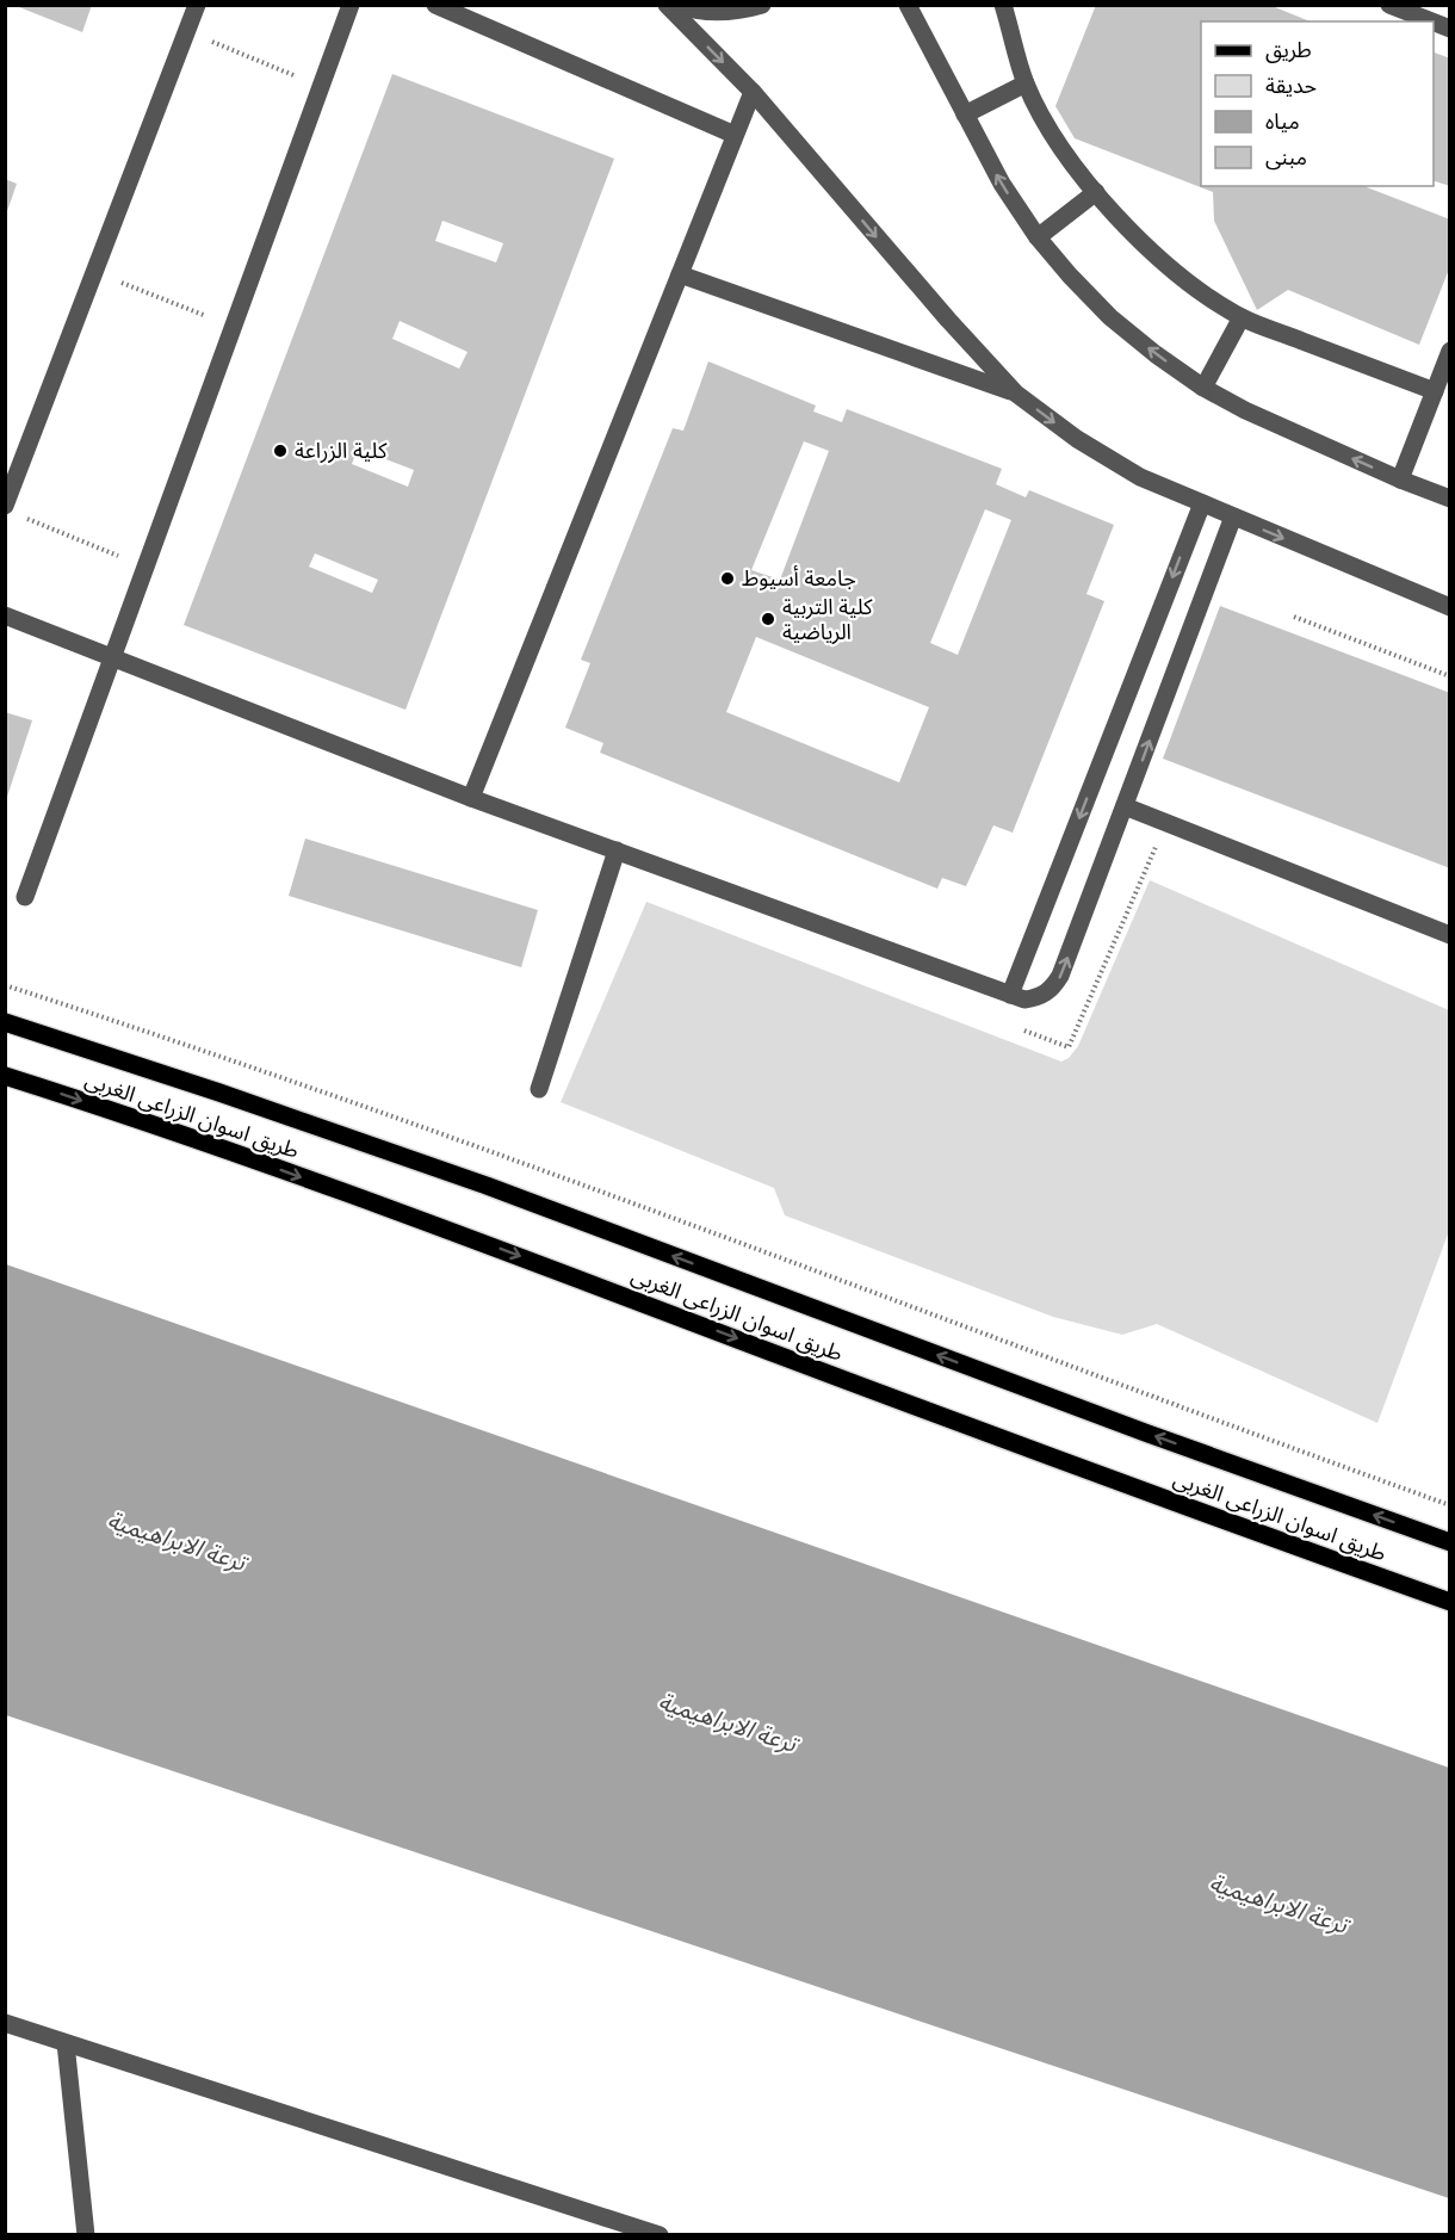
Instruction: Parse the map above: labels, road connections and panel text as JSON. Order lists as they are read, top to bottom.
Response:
{
  "streets": {
    "main road": ["طريق اسوان الزراعى الغربى"]
  },
  "water": ["ترعة الابراهيمية"],
  "places": ["كلية الزراعة", "جامعة أسيوط", "كلية التربية الرياضية"],
  "legend": [
    "طريق",
    "حديقة",
    "مياه",
    "مبنى"
  ]
}
